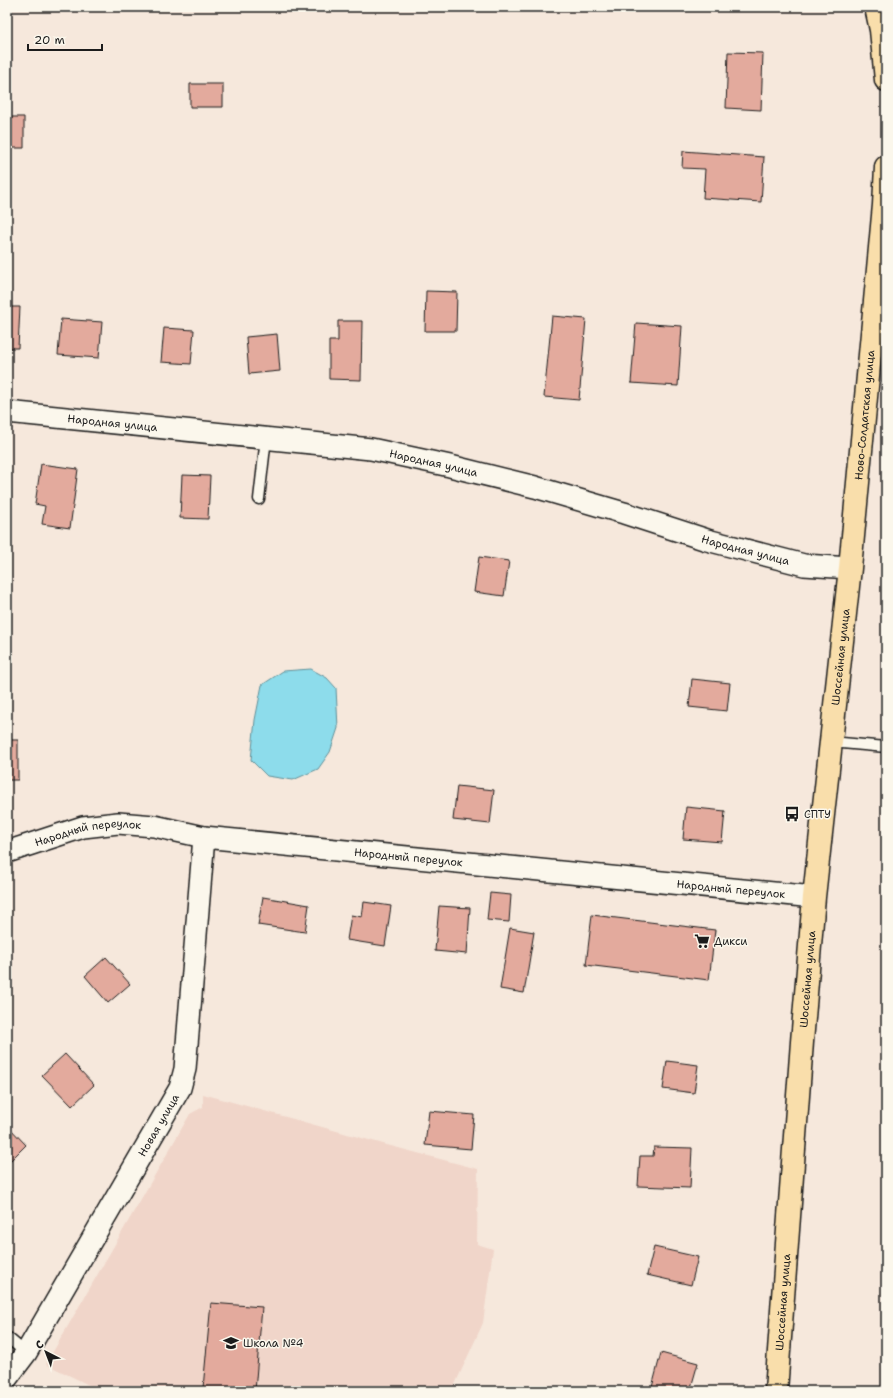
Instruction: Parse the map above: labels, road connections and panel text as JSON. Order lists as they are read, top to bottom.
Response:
{
  "streets": {
    "main road": ["Ново-Солдатская улица", "Шоссейная улица"],
    "street": ["Народная улица", "Народный переулок", "Новая улица"]
  },
  "crossings": [
    ["Ново-Солдатская улица", "Народная улица"],
    ["Ново-Солдатская улица", "Шоссейная улица"],
    ["Народная улица", "Шоссейная улица"],
    ["Шоссейная улица", "Народный переулок"],
    ["Народный переулок", "Новая улица"]
  ],
  "places": {
    "bus stop": ["СПТУ"],
    "supermarket": ["Дикси"],
    "school or university": ["Школа №4"]
  },
  "scale_bar": "20 m",
  "north": "top left"
}
